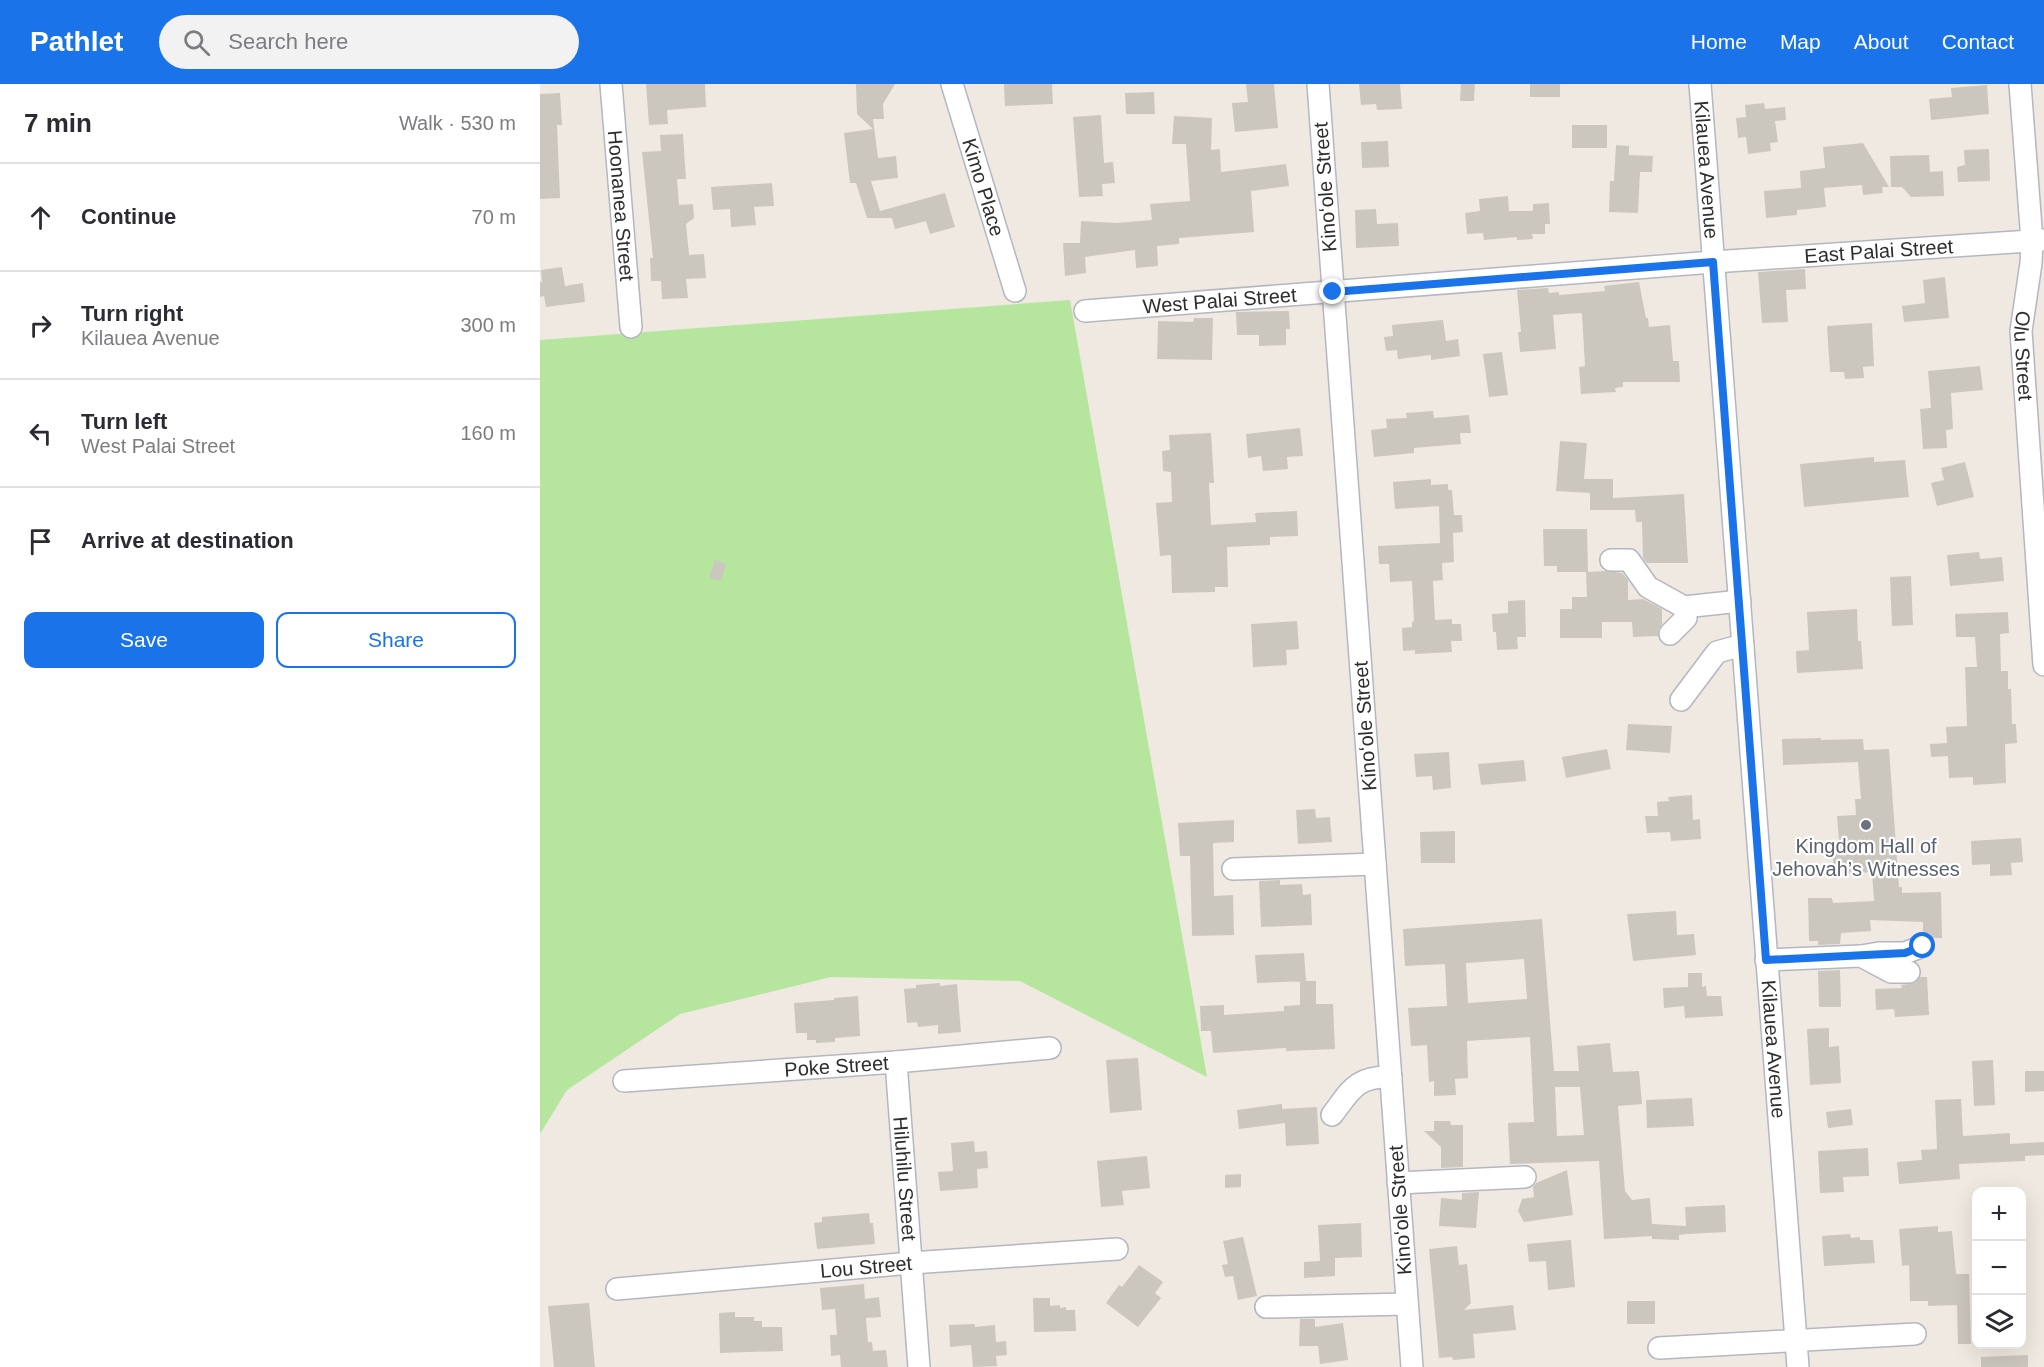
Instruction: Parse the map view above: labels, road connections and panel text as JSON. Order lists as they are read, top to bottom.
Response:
{
  "streets": {
    "street": [
      "Kilauea Avenue",
      "Kinoʻole Street",
      "Kimo Place",
      "Hoonanea Street",
      "East Palai Street",
      "West Palai Street",
      "Olu Street",
      "Poke Street",
      "Hiluhilu Street",
      "Lou Street"
    ]
  },
  "crossings": [
    ["Kilauea Avenue", "East Palai Street"],
    ["Kilauea Avenue", "West Palai Street"],
    ["Kinoʻole Street", "West Palai Street"],
    ["East Palai Street", "West Palai Street"],
    ["East Palai Street", "Olu Street"],
    ["Poke Street", "Hiluhilu Street"],
    ["Hiluhilu Street", "Lou Street"]
  ],
  "places": ["Kingdom Hall of Jehovah’s Witnesses"],
  "page": {
    "header": "Pathlet",
    "search": "Search here",
    "nav": [
      "Home",
      "Map",
      "About",
      "Contact"
    ],
    "heading": ["7 min", "Walk · 530 m"],
    "list": [
      ["Continue", "70 m"],
      ["Turn right", "Kilauea Avenue", "300 m"],
      ["Turn left", "West Palai Street", "160 m"],
      "Arrive at destination"
    ],
    "buttons": ["Save", "Share"],
    "map_buttons": ["+", "−"]
  }
}
